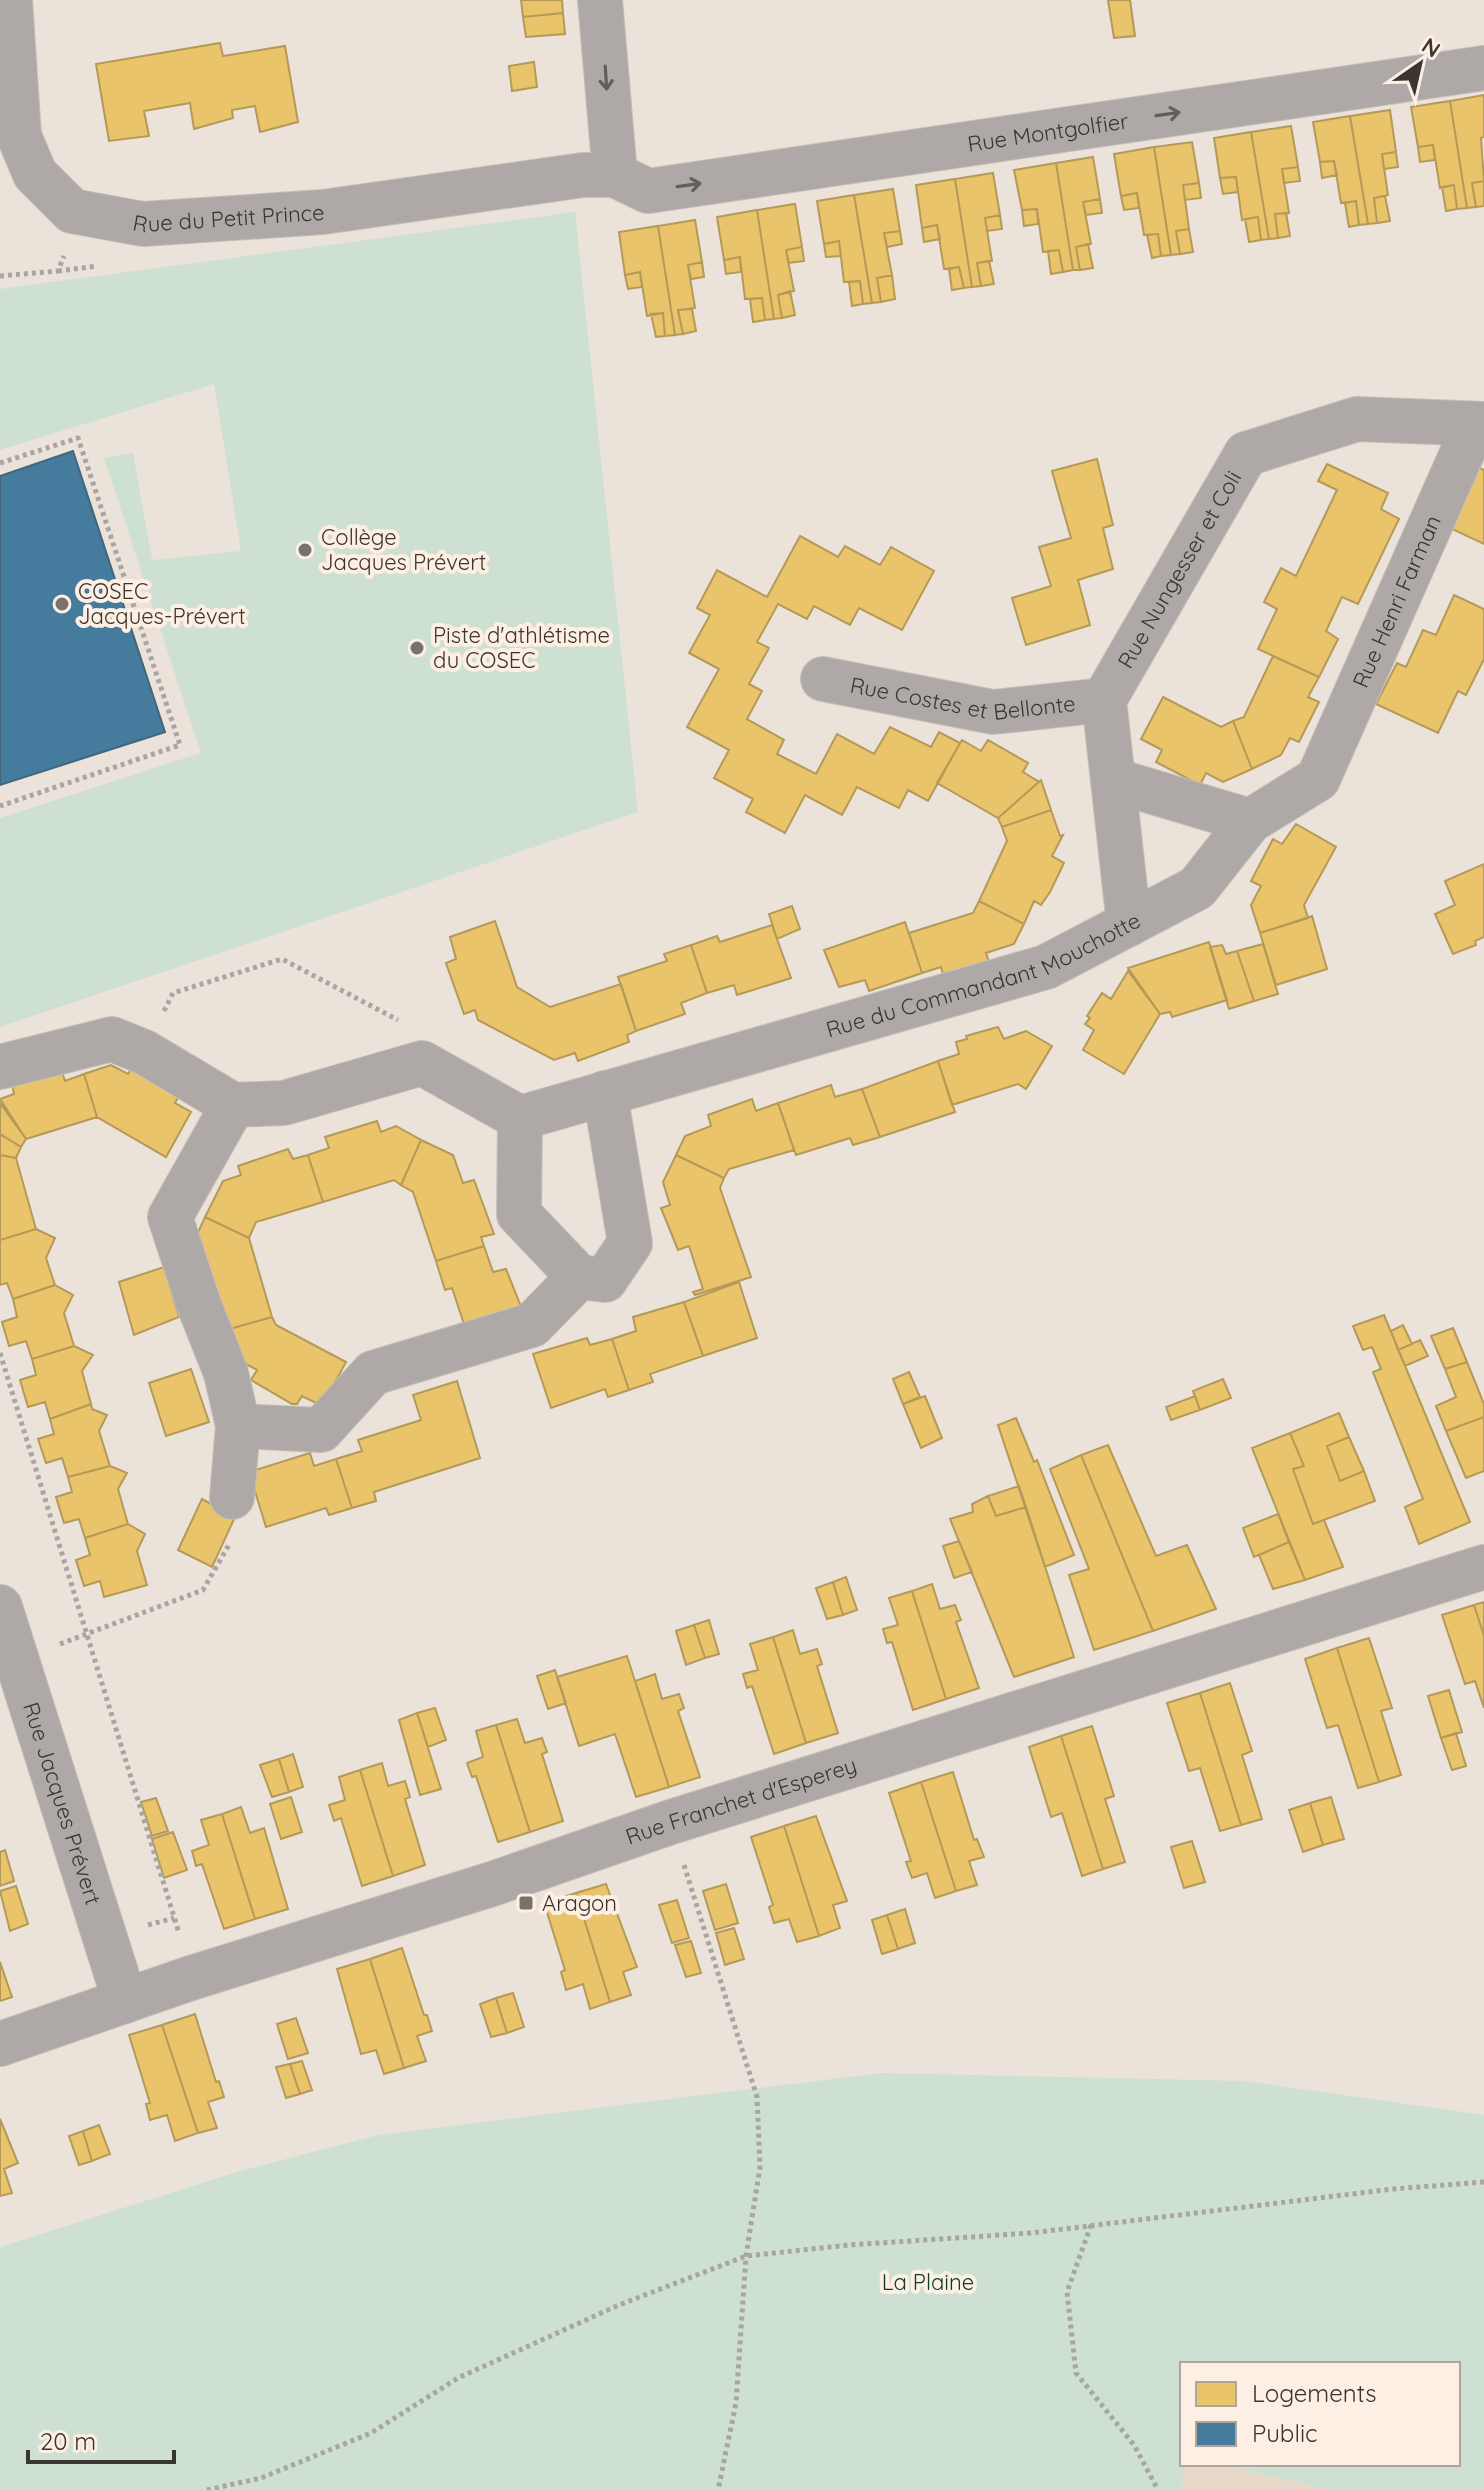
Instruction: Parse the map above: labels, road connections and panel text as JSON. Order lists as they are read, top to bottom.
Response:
{
  "streets": {
    "street": [
      "Rue Montgolfier",
      "Rue du Petit Prince",
      "Rue Nungesser et Coli",
      "Rue Henri Farman",
      "Rue Costes et Bellonte",
      "Rue du Commandant Mouchotte",
      "Rue Franchet d'Esperey",
      "Rue Jacques Prévert"
    ]
  },
  "crossings": [
    ["Rue Montgolfier", "Rue du Petit Prince"],
    ["Rue Nungesser et Coli", "Rue Henri Farman"],
    ["Rue Nungesser et Coli", "Rue Costes et Bellonte"],
    ["Rue Henri Farman", "Rue du Commandant Mouchotte"],
    ["Rue Franchet d'Esperey", "Rue Jacques Prévert"]
  ],
  "one_way": ["Rue Montgolfier"],
  "parks": ["La Plaine"],
  "places": {
    "other": ["Collège Jacques Prévert", "COSEC Jacques-Prévert", "Piste d'athlétisme du COSEC"],
    "transit": ["Aragon"]
  },
  "legend": ["Logements", "Public"],
  "scale_bar": "20 m",
  "north": "top right"
}
